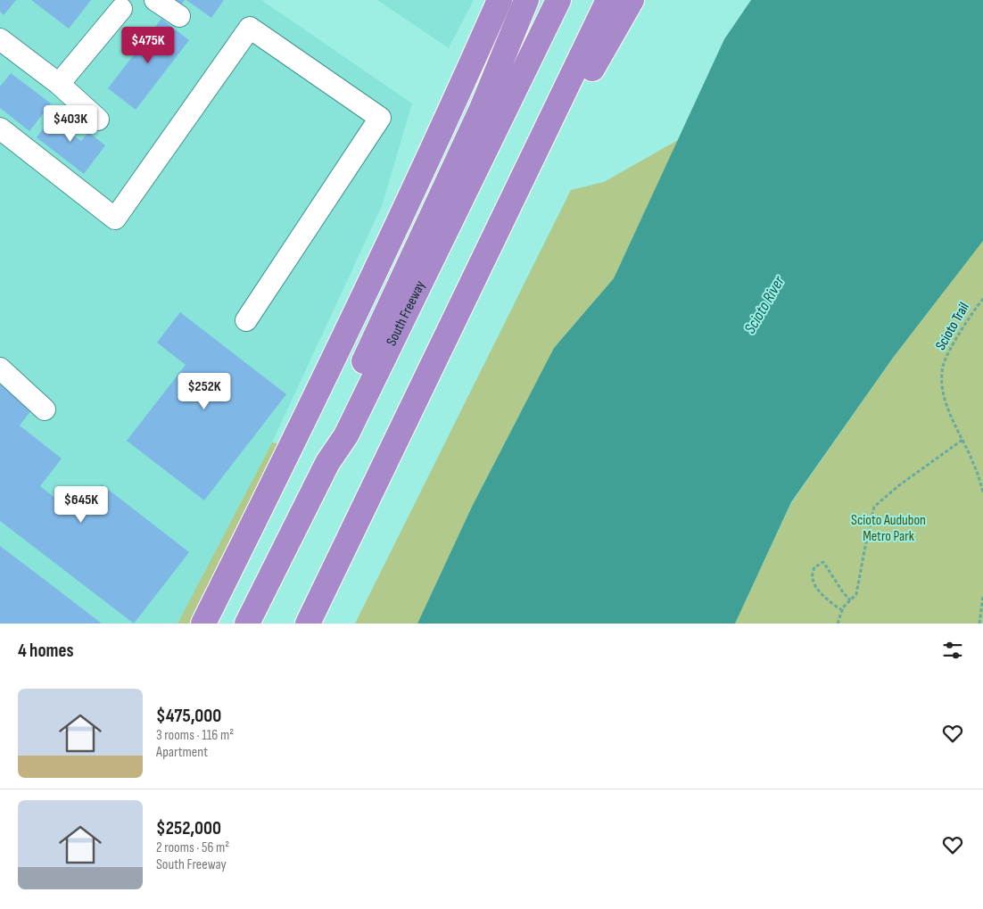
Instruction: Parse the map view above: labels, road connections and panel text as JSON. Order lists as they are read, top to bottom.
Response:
{
  "streets": {
    "highway": ["South Freeway"],
    "path": ["Scioto Trail"]
  },
  "water": ["Scioto River"],
  "parks": ["Scioto Audubon Metro Park"],
  "page": {
    "price": [
      "$475K",
      "$403K",
      "$252K",
      "$645K"
    ],
    "heading": "4 homes",
    "list": [
      {
        "name": "$475,000",
        "note": "3 rooms · 116 m² · Apartment"
      },
      {
        "name": "$252,000",
        "note": "2 rooms · 56 m² · South Freeway"
      }
    ]
  }
}
